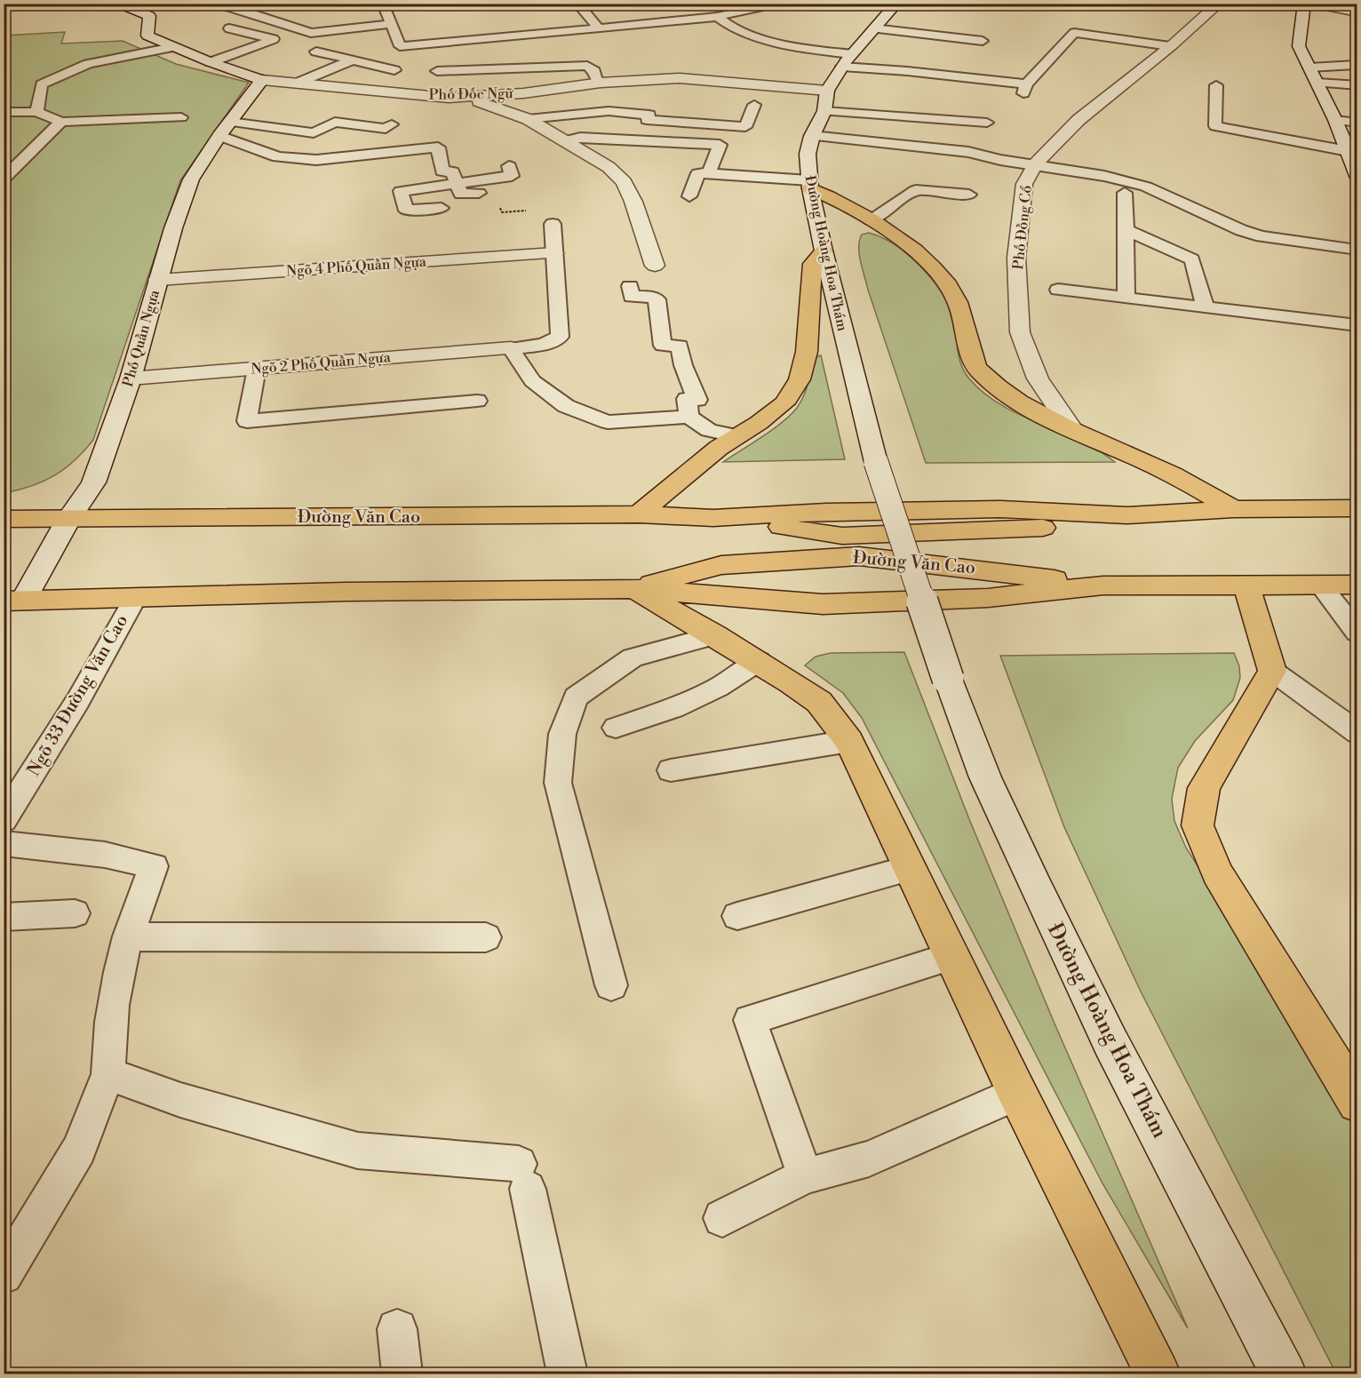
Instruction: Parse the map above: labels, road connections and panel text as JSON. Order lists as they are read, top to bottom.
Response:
{
  "streets": {
    "main road": ["Đường Văn Cao"],
    "street": [
      "Phố Đốc Ngữ",
      "Phố Đồng Cổ",
      "Đường Hoàng Hoa Thám",
      "Ngõ 4 Phố Quần Ngựa",
      "Phố Quần Ngựa",
      "Ngõ 2 Phố Quần Ngựa"
    ],
    "lane": ["Ngõ 33 Đường Văn Cao"]
  },
  "crossings": [
    ["Phố Đốc Ngữ", "Đường Hoàng Hoa Thám"],
    ["Phố Đốc Ngữ", "Phố Quần Ngựa"],
    ["Ngõ 4 Phố Quần Ngựa", "Phố Quần Ngựa"],
    ["Phố Quần Ngựa", "Ngõ 2 Phố Quần Ngựa"],
    ["Phố Quần Ngựa", "Đường Văn Cao"],
    ["Đường Văn Cao", "Ngõ 33 Đường Văn Cao"]
  ]
}
